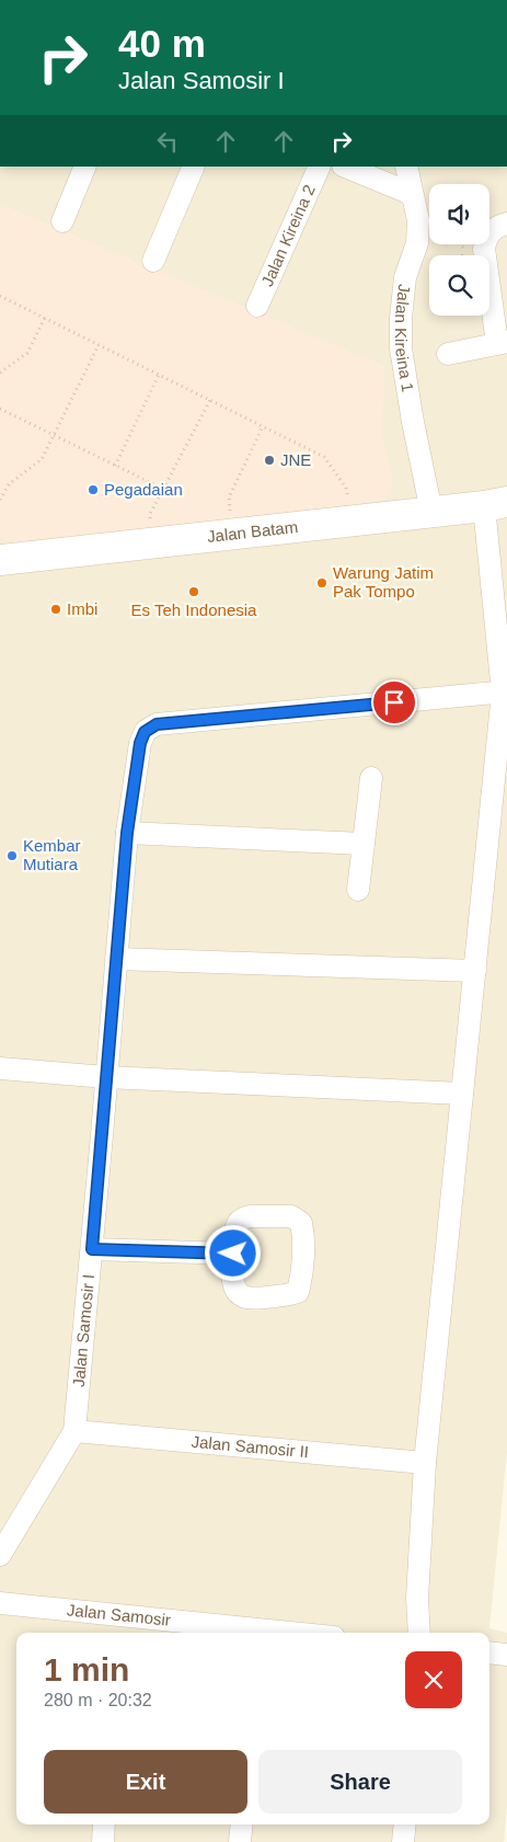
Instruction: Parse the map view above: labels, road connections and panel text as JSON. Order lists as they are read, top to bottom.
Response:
{
  "streets": {
    "street": [
      "Jalan Kireina 2",
      "Jalan Kireina 1",
      "Jalan Batam",
      "Jalan Samosir I",
      "Jalan Samosir II",
      "Jalan Samosir"
    ]
  },
  "crossings": [
    ["Jalan Kireina 1", "Jalan Batam"],
    ["Jalan Samosir I", "Jalan Samosir II"]
  ],
  "places": [
    "JNE",
    "Pegadaian",
    "Warung Jatim Pak Tompo",
    "Es Teh Indonesia",
    "Imbi",
    "Kembar Mutiara"
  ],
  "page": {
    "turn": ["40 m", "Jalan Samosir I"],
    "heading": ["1 min", "280 m · 20:32"],
    "buttons": ["Exit", "Share"]
  }
}
